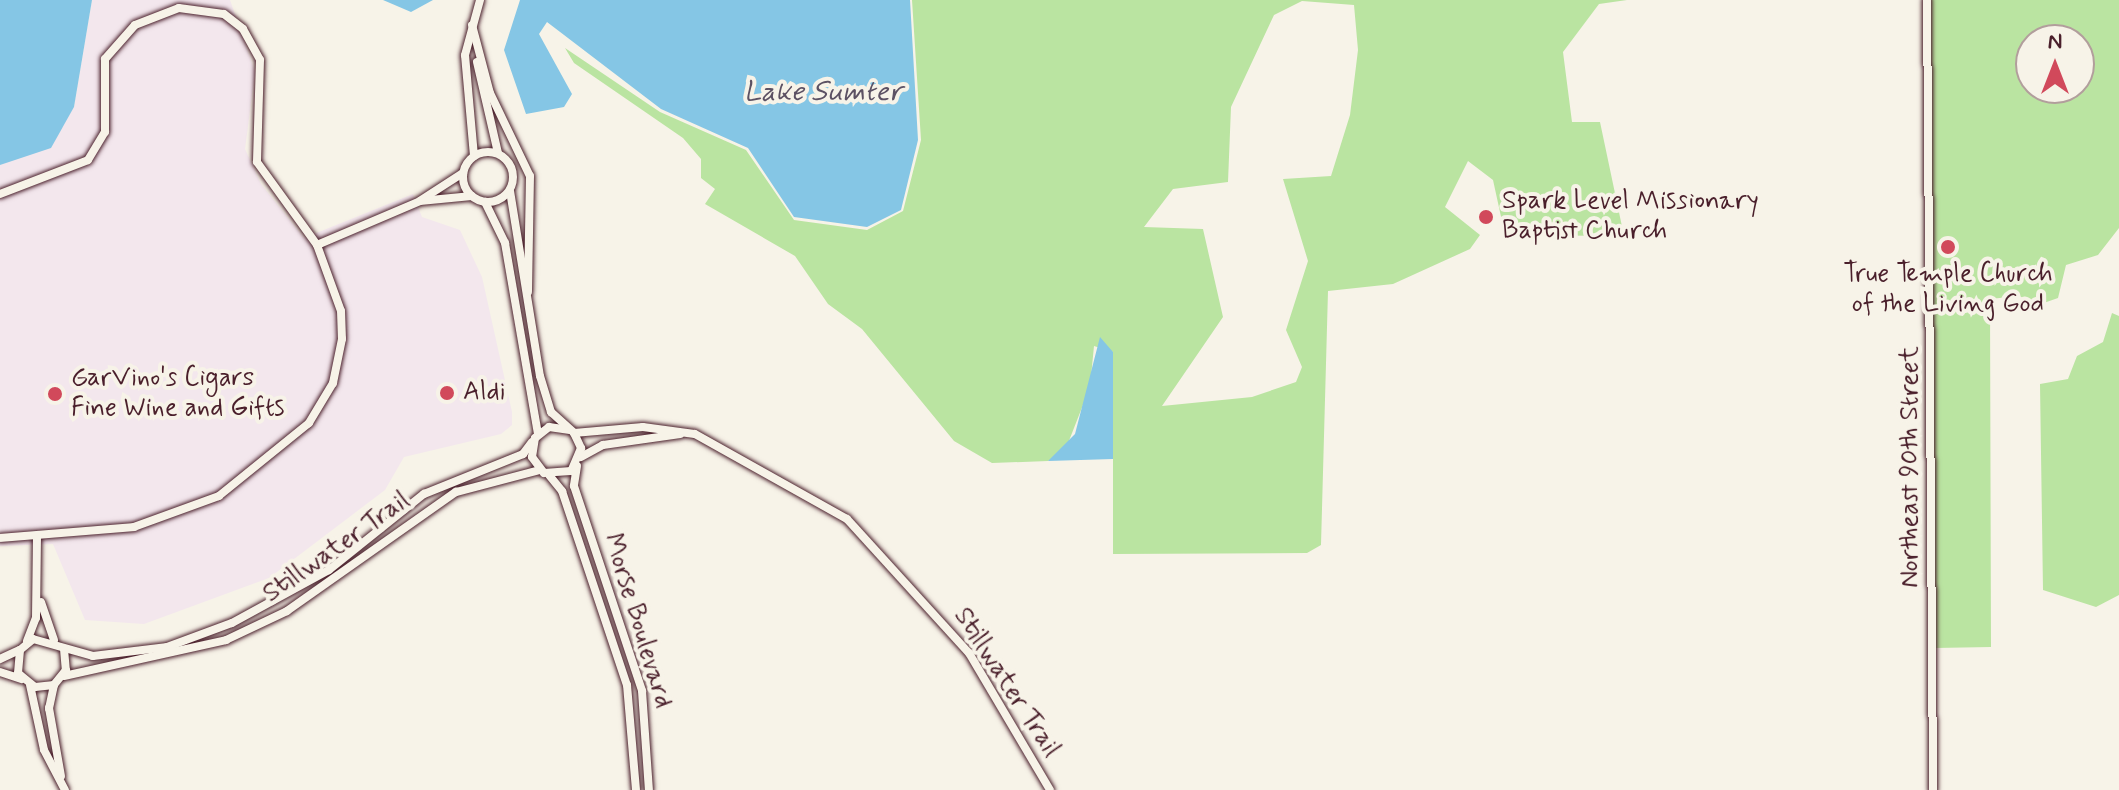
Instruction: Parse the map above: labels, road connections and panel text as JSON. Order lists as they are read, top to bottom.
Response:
{
  "streets": {
    "street": ["Northeast 90th Street", "Stillwater Trail", "Morse Boulevard"]
  },
  "crossings": [
    ["Stillwater Trail", "Morse Boulevard"]
  ],
  "water": ["Lake Sumter"],
  "places": [
    "Spark Level Missionary Baptist Church",
    "True Temple Church of the Living God",
    "Aldi",
    "GarVino's Cigars Fine Wine and Gifts"
  ],
  "north": "top"
}
